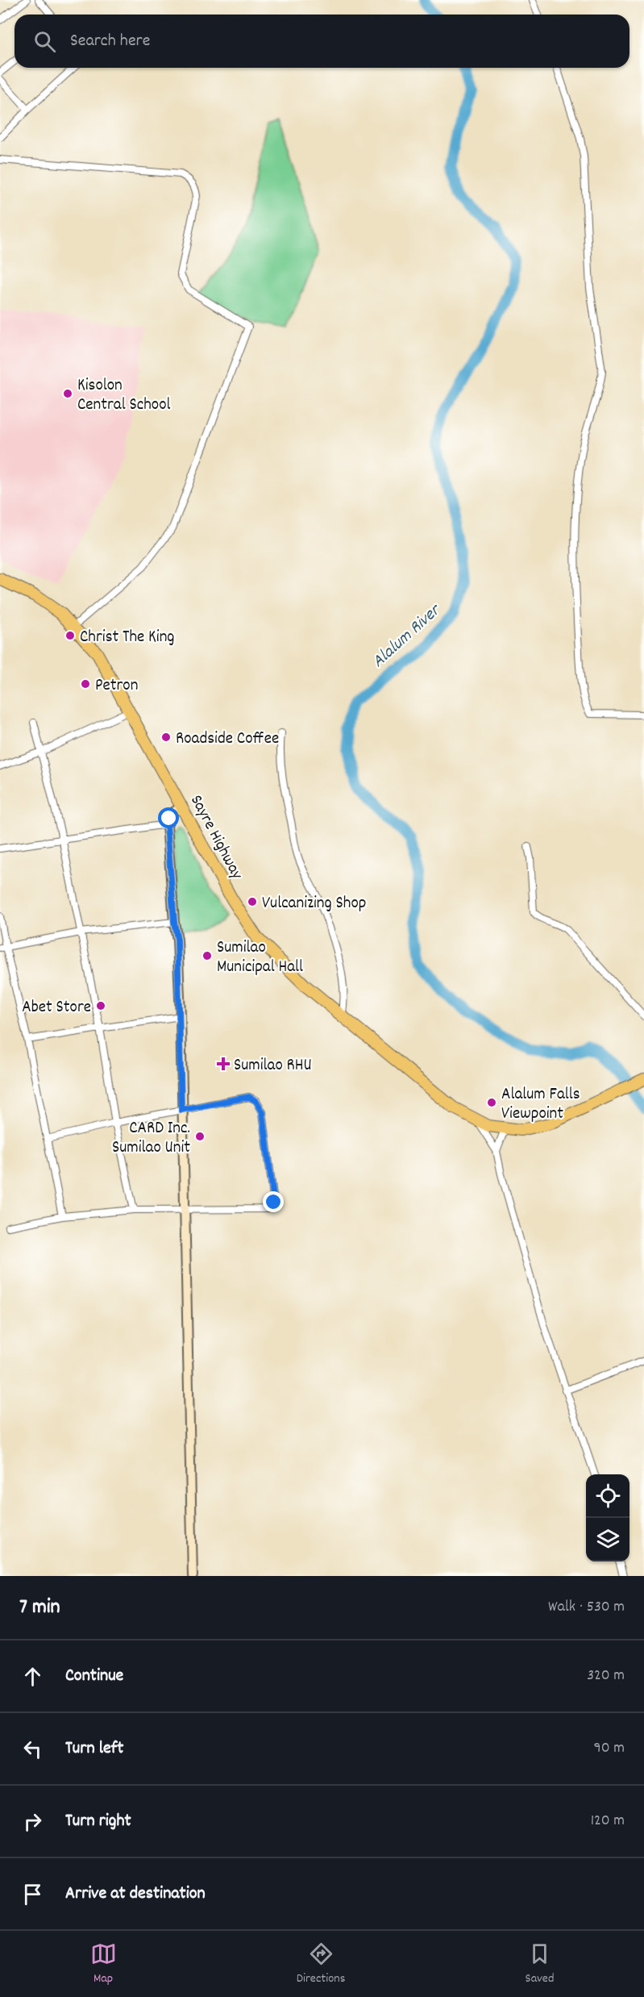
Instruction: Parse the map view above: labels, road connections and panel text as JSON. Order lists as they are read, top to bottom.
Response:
{
  "streets": {
    "highway": ["Sayre Highway"]
  },
  "water": ["Alalum River"],
  "places": {
    "other": [
      "Kisolon Central School",
      "Christ The King",
      "Petron",
      "Roadside Coffee",
      "Vulcanizing Shop",
      "Sumilao Municipal Hall",
      "Abet Store",
      "Alalum Falls Viewpoint",
      "CARD Inc. Sumilao Unit"
    ],
    "health": ["Sumilao RHU"]
  },
  "page": {
    "search": "Search here",
    "heading": ["7 min", "Walk · 530 m"],
    "list": [
      ["Continue", "320 m"],
      ["Turn left", "90 m"],
      ["Turn right", "120 m"],
      "Arrive at destination"
    ],
    "nav": ["Map", "Directions", "Saved"]
  }
}
